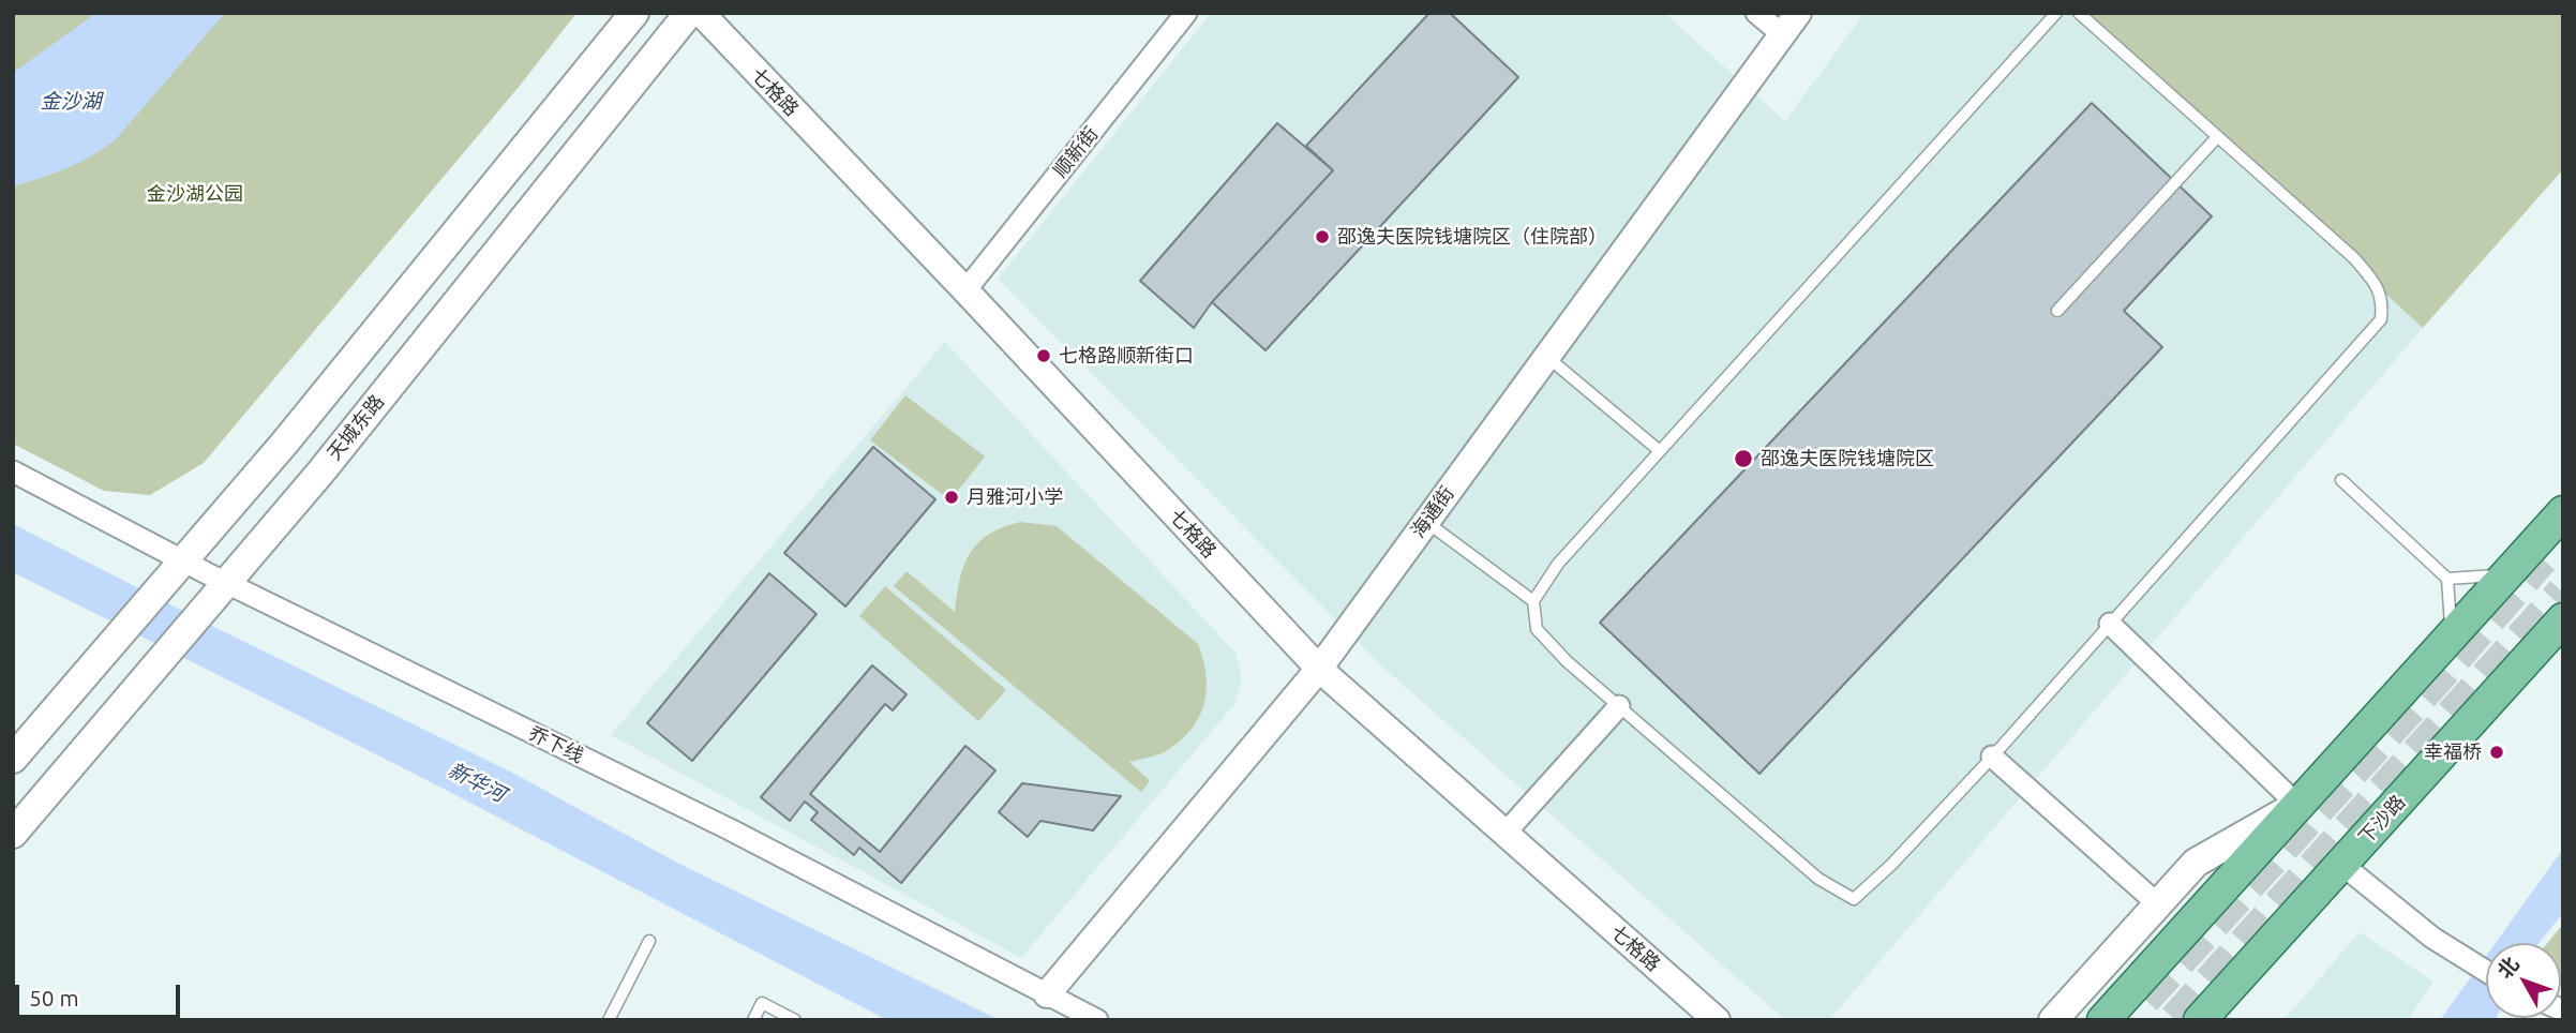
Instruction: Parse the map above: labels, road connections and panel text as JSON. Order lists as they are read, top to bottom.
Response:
{
  "streets": {
    "main road": ["天城东路", "下沙路"],
    "street": [
      "七格路",
      "顺新街",
      "海通街",
      "乔下线"
    ]
  },
  "crossings": [
    ["七格路", "顺新街"],
    ["七格路", "海通街"],
    ["天城东路", "乔下线"],
    ["海通街", "乔下线"]
  ],
  "water": ["金沙湖", "新华河"],
  "parks": ["金沙湖公园"],
  "places": [
    "邵逸夫医院钱塘院区（住院部）",
    "七格路顺新街口",
    "邵逸夫医院钱塘院区",
    "月雅河小学",
    "幸福桥"
  ],
  "scale_bar": "50 m",
  "north": "top left"
}
